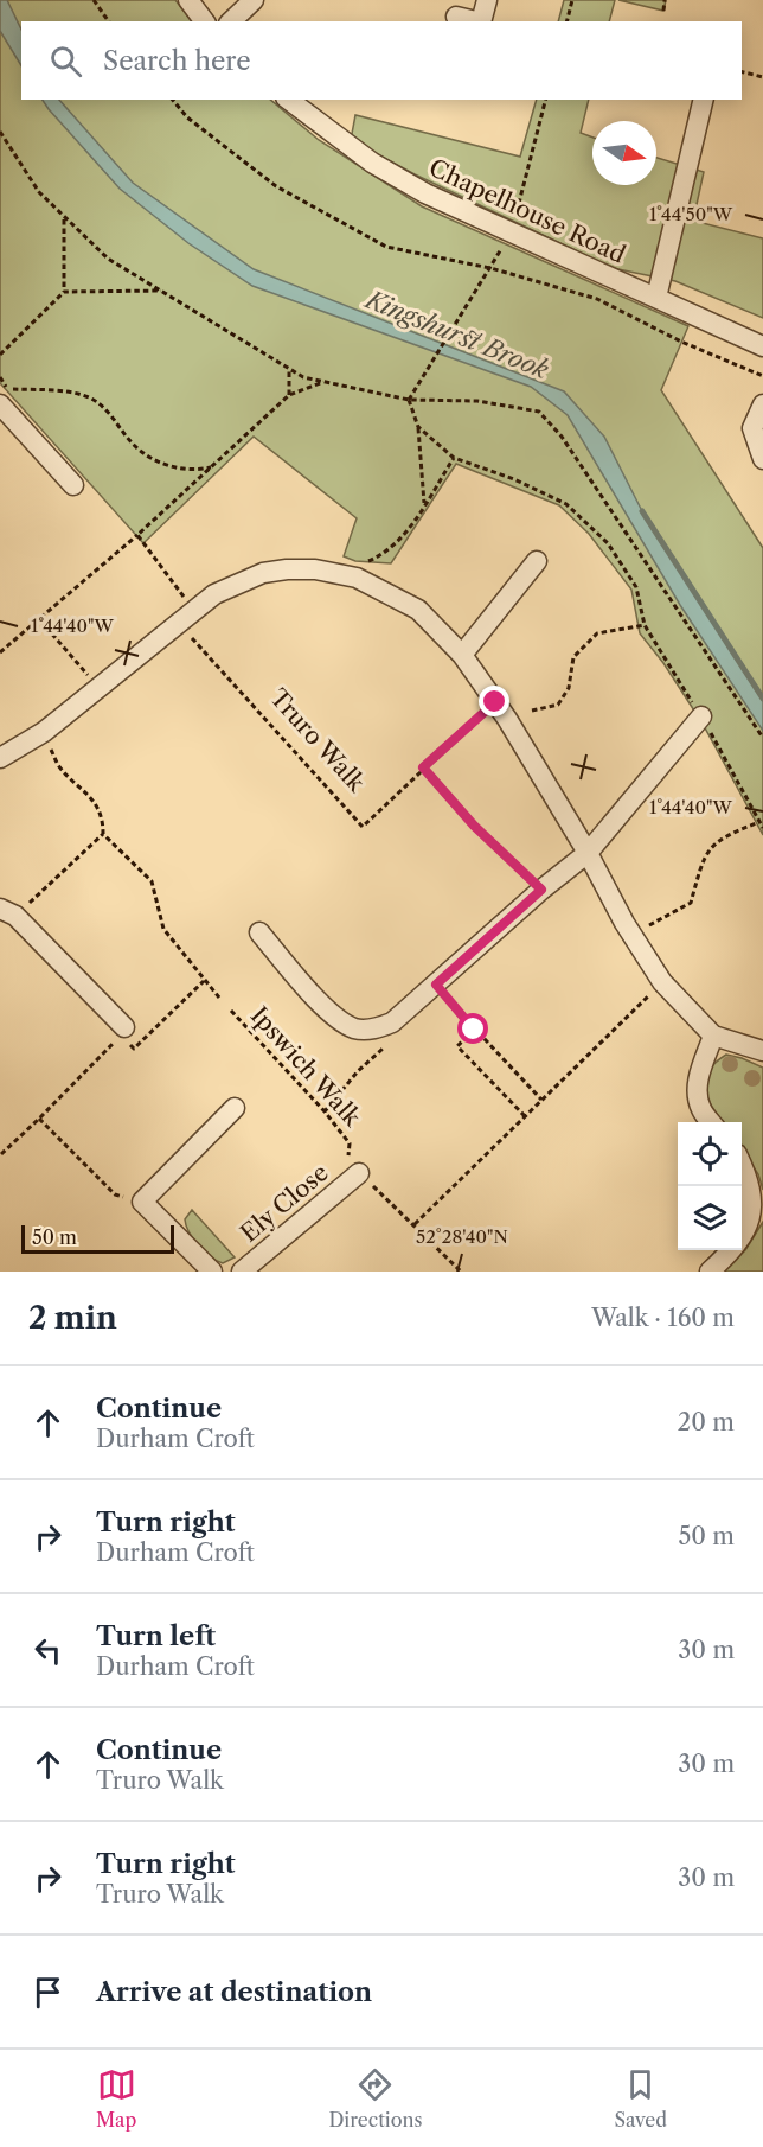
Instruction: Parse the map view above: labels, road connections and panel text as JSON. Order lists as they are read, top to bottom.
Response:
{
  "streets": {
    "street": ["Chapelhouse Road", "Ely Close"],
    "path": ["Truro Walk", "Ipswich Walk"]
  },
  "crossings": [
    ["Ipswich Walk", "Ely Close"]
  ],
  "water": ["Kingshurst Brook"],
  "scale_bar": "50 m",
  "north": "right",
  "page": {
    "search": "Search here",
    "scale": "50 m",
    "heading": ["2 min", "Walk · 160 m"],
    "list": [
      ["Continue", "Durham Croft", "20 m"],
      ["Turn right", "Durham Croft", "50 m"],
      ["Turn left", "Durham Croft", "30 m"],
      ["Continue", "Truro Walk", "30 m"],
      ["Turn right", "Truro Walk", "30 m"],
      "Arrive at destination"
    ],
    "nav": ["Map", "Directions", "Saved"]
  },
  "coordinates": ["1°44'50\"W", "1°44'40\"W", "52°28'40\"N"]
}
